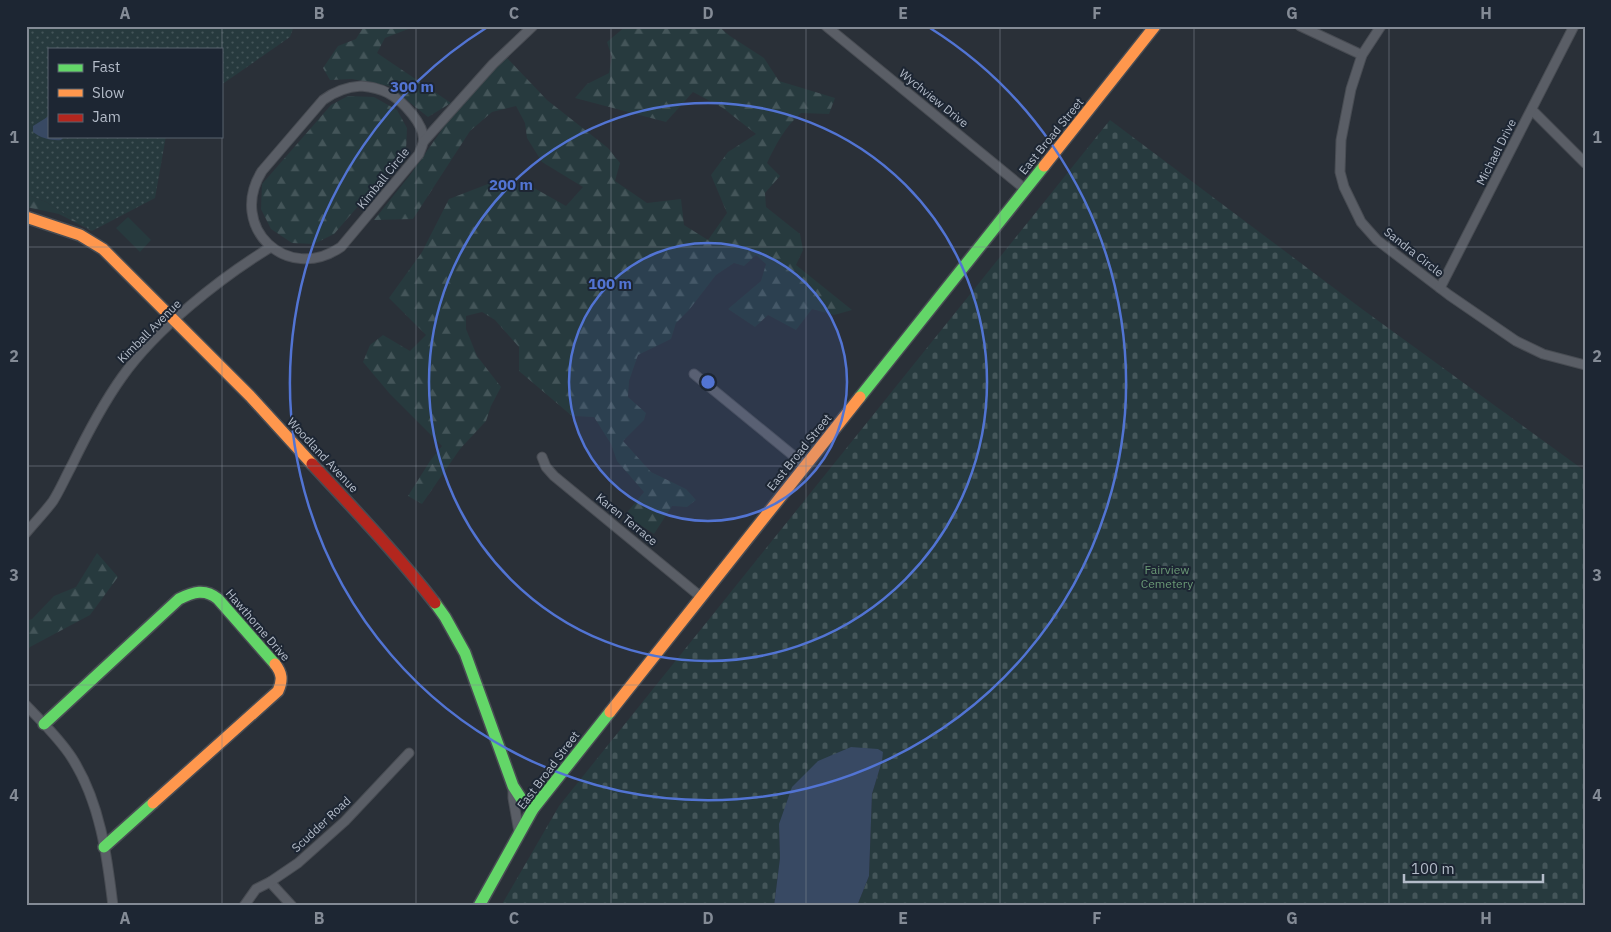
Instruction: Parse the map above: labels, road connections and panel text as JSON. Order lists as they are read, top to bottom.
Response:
{
  "streets": {
    "street": [
      "Wychview Drive",
      "East Broad Street",
      "Michael Drive",
      "Kimball Circle",
      "Sandra Circle",
      "Kimball Avenue",
      "Woodland Avenue",
      "Karen Terrace",
      "Hawthorne Drive",
      "Scudder Road"
    ]
  },
  "crossings": [
    ["Wychview Drive", "East Broad Street"],
    ["East Broad Street", "Woodland Avenue"],
    ["East Broad Street", "Karen Terrace"],
    ["Michael Drive", "Sandra Circle"],
    ["Kimball Circle", "Kimball Avenue"],
    ["Kimball Avenue", "Woodland Avenue"]
  ],
  "parks": ["Fairview Cemetery"],
  "legend": ["Fast", "Slow", "Jam"],
  "scale_bar": "100 m",
  "grid": {
    "columns": [
      "A",
      "B",
      "C",
      "D",
      "E",
      "F",
      "G",
      "H"
    ],
    "rows": [
      "1",
      "2",
      "3",
      "4"
    ]
  },
  "rings": ["300 m", "200 m", "100 m"]
}
